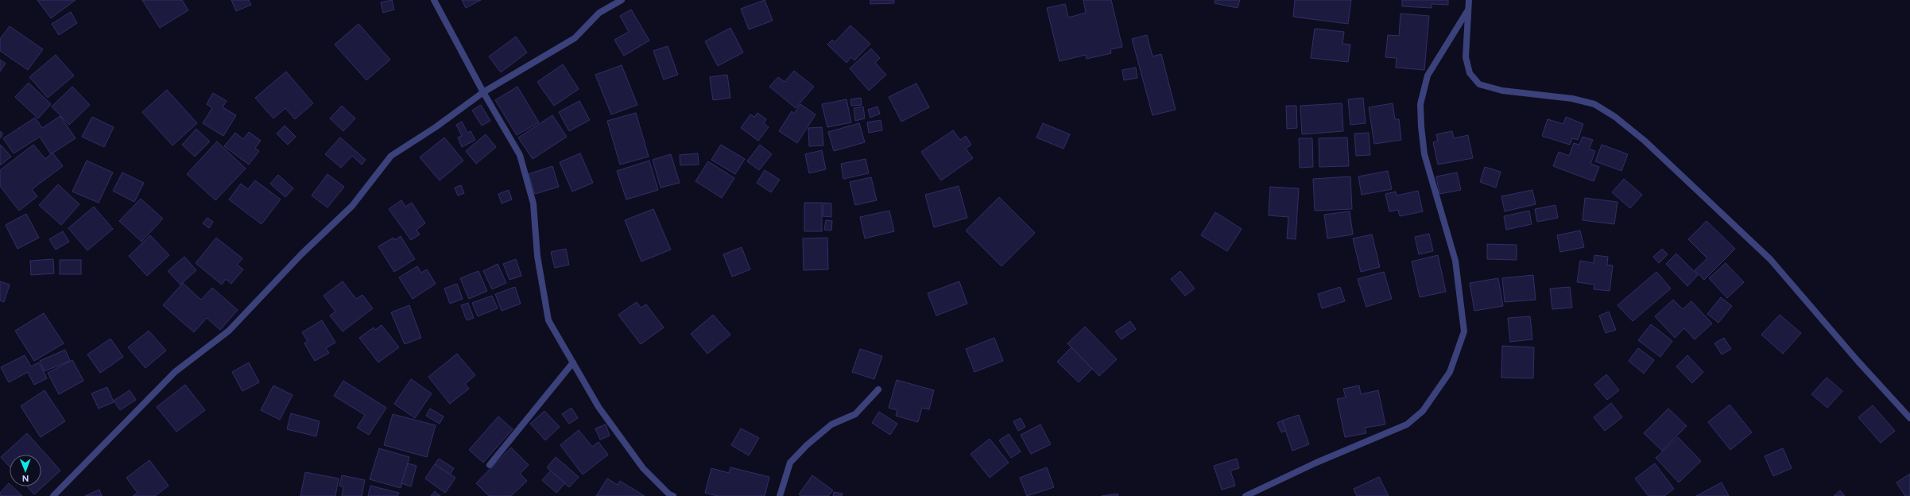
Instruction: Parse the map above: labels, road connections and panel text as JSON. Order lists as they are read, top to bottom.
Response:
{
  "north": "bottom"
}
